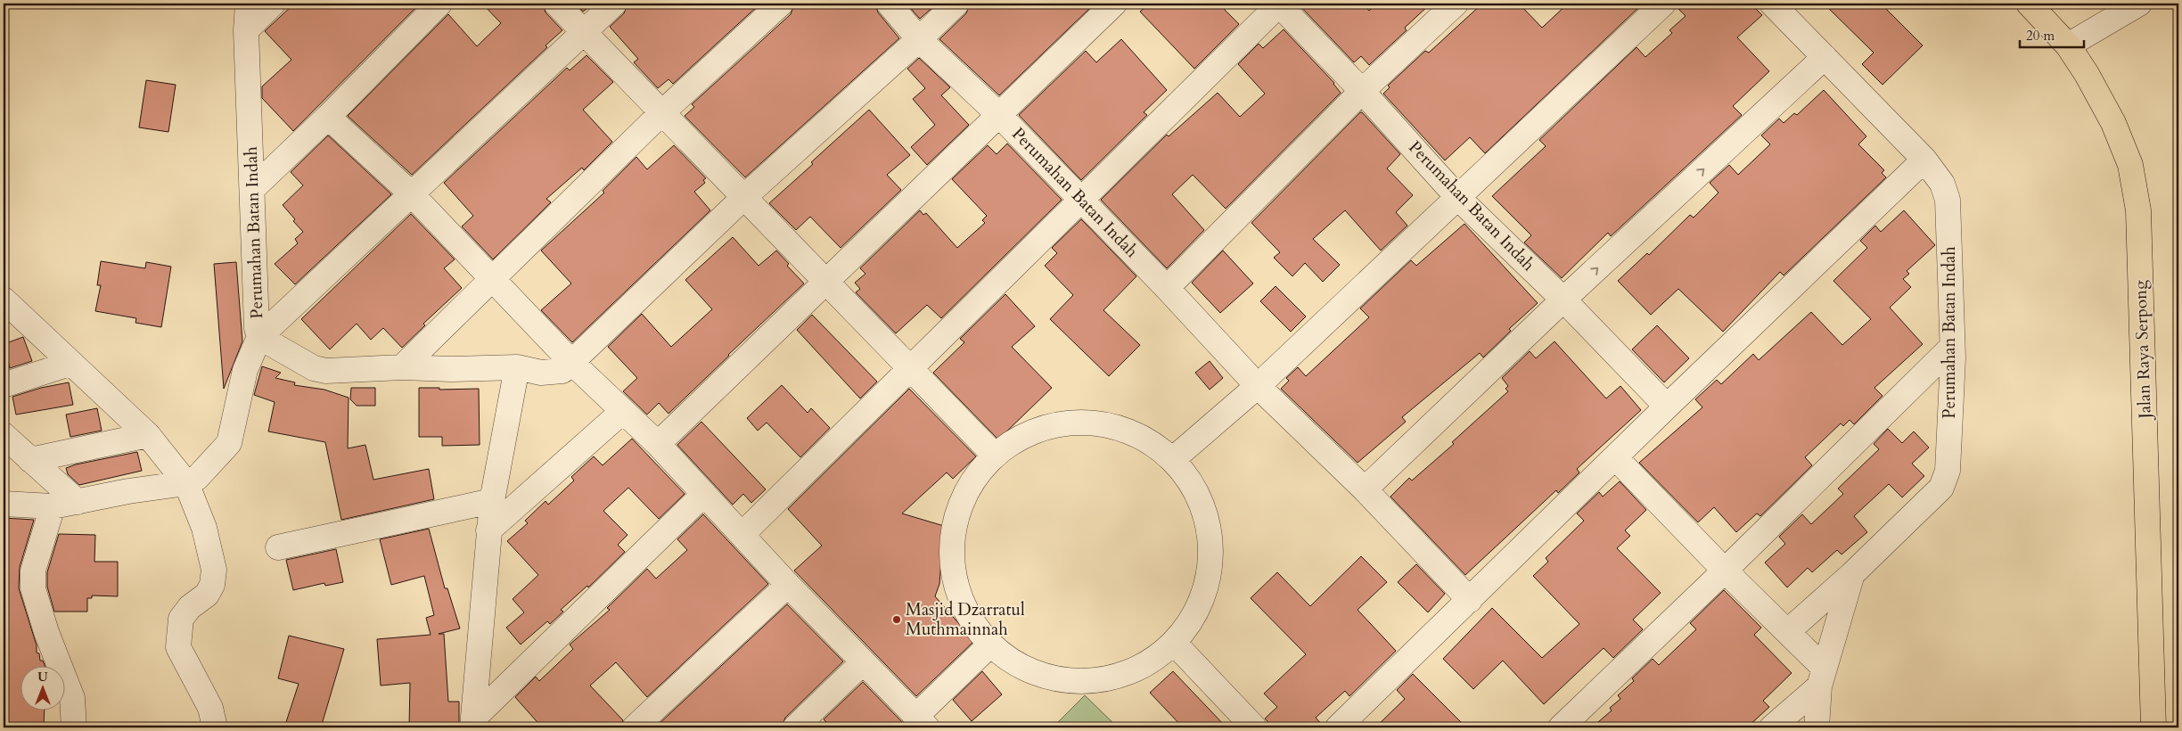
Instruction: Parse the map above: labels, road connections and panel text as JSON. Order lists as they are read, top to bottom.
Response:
{
  "streets": {
    "main road": ["Jalan Raya Serpong"],
    "street": ["Perumahan Batan Indah"]
  },
  "places": ["Masjid Dzarratul Muthmainnah"],
  "scale_bar": "20 m",
  "north": "top"
}
